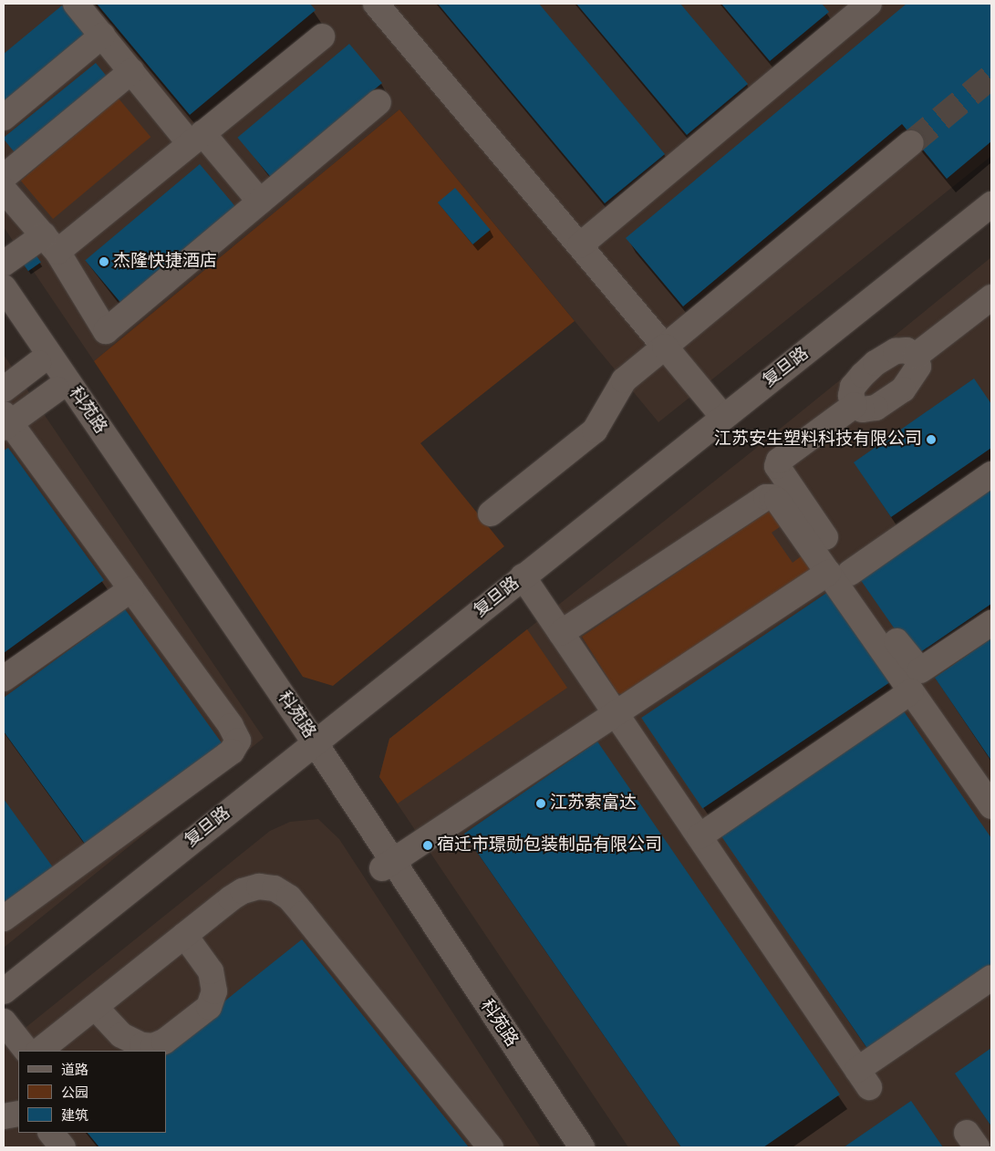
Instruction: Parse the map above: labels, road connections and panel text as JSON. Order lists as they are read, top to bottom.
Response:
{
  "streets": {
    "street": ["复旦路", "科苑路"]
  },
  "crossings": [
    ["复旦路", "科苑路"]
  ],
  "places": [
    "杰隆快捷酒店",
    "江苏安生塑料科技有限公司",
    "江苏索富达",
    "宿迁市璟勋包装制品有限公司"
  ],
  "legend": ["道路", "公园", "建筑"]
}
